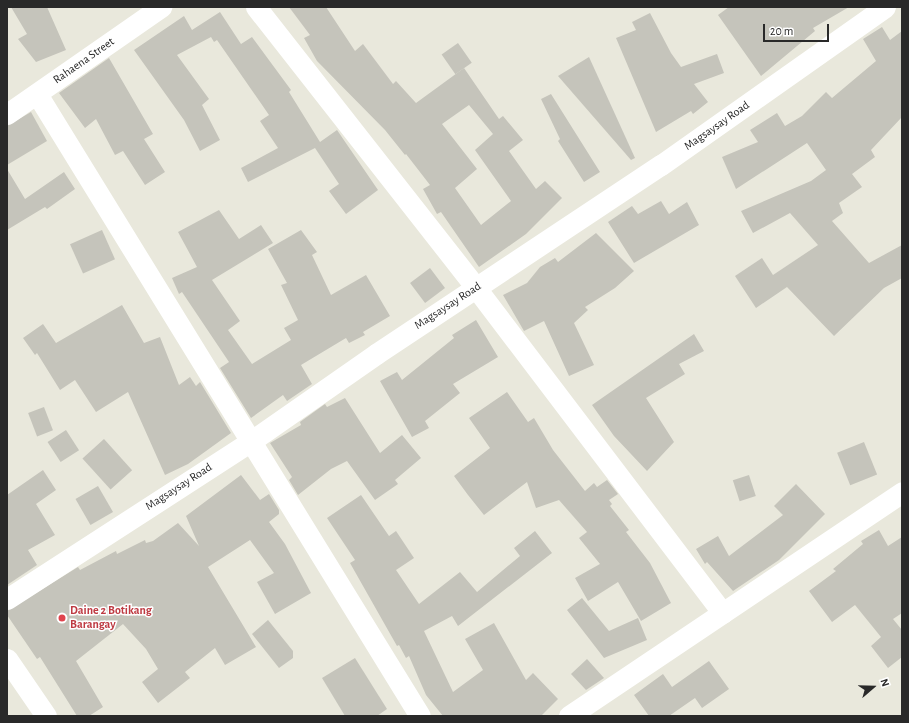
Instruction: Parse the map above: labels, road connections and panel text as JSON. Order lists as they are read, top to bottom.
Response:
{
  "streets": {
    "street": ["Rahaena Street", "Magsaysay Road"]
  },
  "places": ["Daine 2 Botikang Barangay"],
  "scale_bar": "20 m",
  "north": "right"
}
